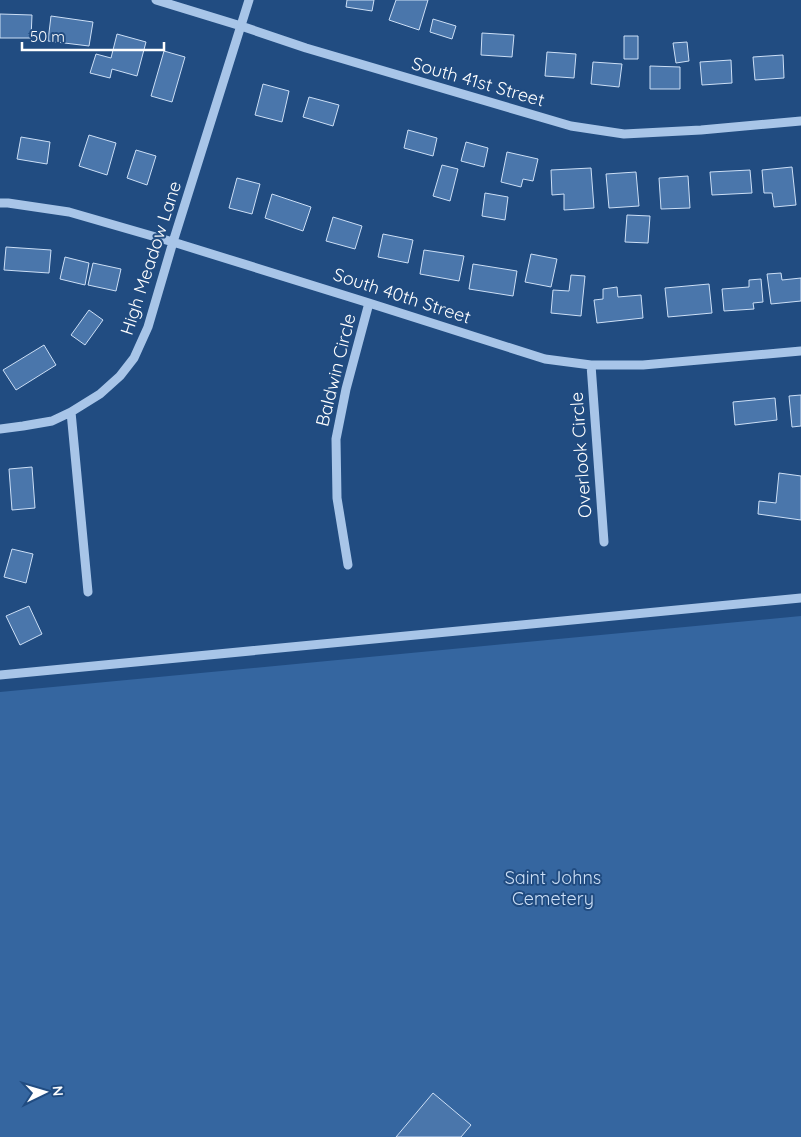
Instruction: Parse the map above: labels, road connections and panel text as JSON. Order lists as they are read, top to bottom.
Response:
{
  "streets": {
    "street": [
      "South 41st Street",
      "High Meadow Lane",
      "South 40th Street",
      "Baldwin Circle",
      "Overlook Circle"
    ]
  },
  "crossings": [
    ["South 41st Street", "High Meadow Lane"],
    ["High Meadow Lane", "South 40th Street"],
    ["South 40th Street", "Baldwin Circle"],
    ["South 40th Street", "Overlook Circle"]
  ],
  "parks": ["Saint Johns Cemetery"],
  "scale_bar": "50 m",
  "north": "right"
}
